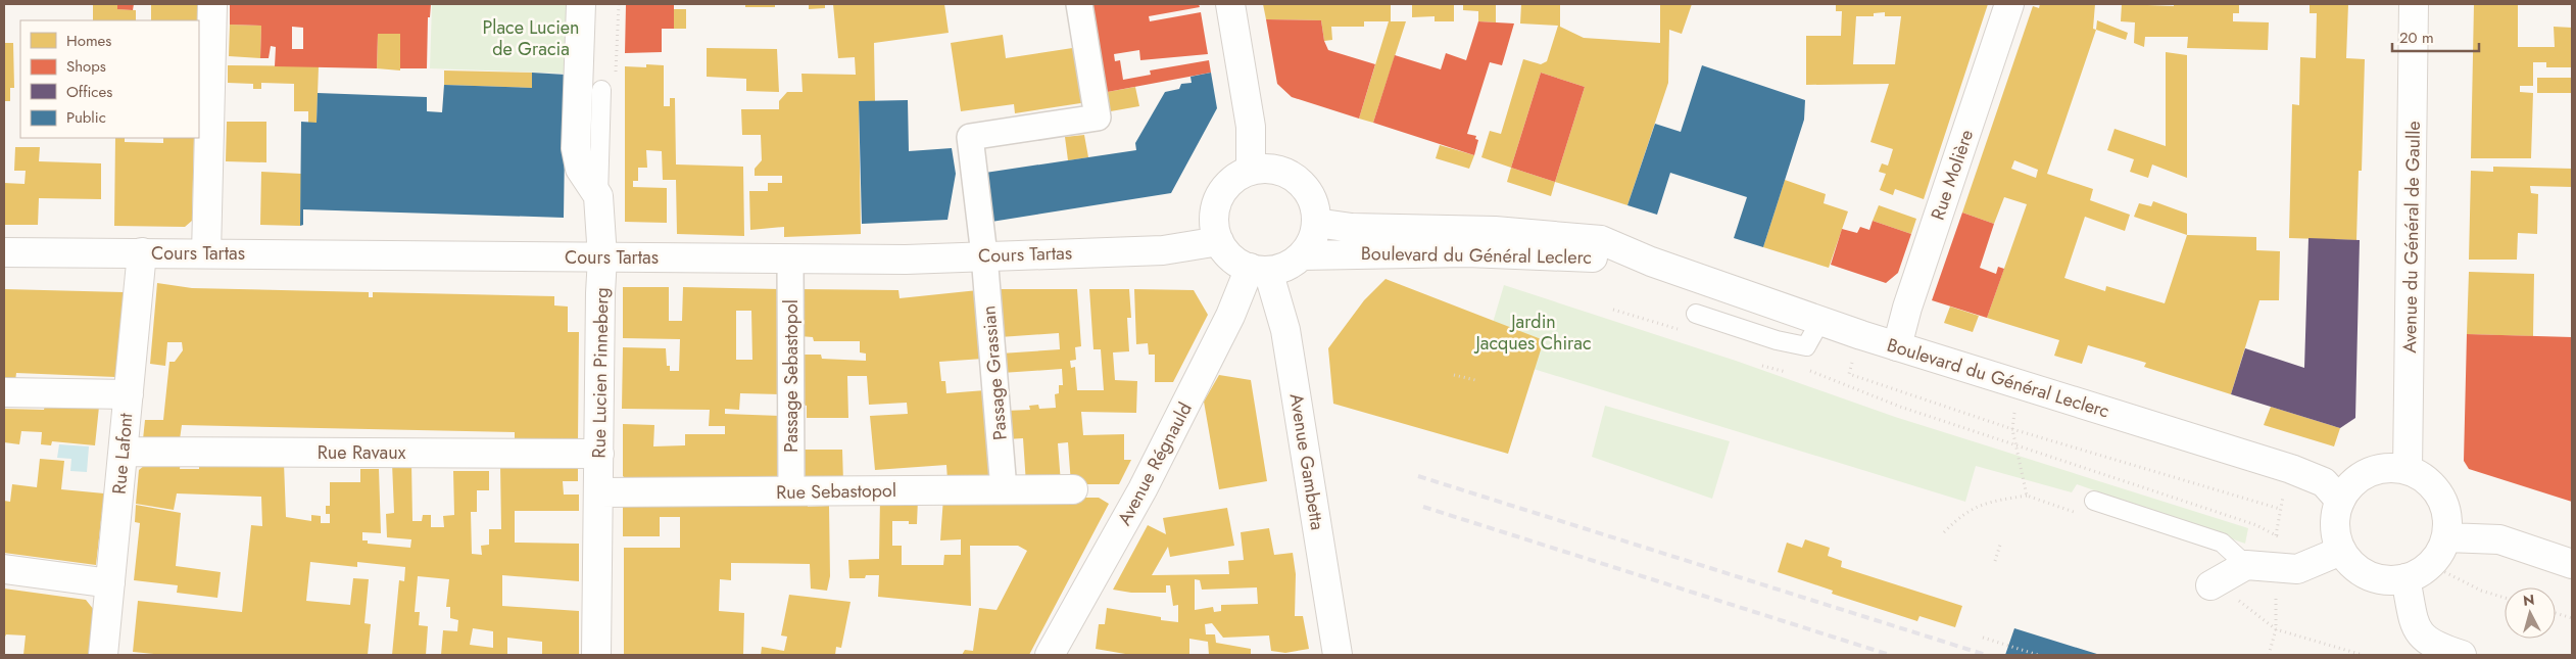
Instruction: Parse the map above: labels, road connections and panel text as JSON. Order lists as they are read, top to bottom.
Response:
{
  "streets": {
    "street": [
      "Rue Molière",
      "Avenue du Général de Gaulle",
      "Cours Tartas",
      "Boulevard du Général Leclerc",
      "Rue Lucien Pinneberg",
      "Passage Grassian",
      "Passage Sebastopol",
      "Rue Ravaux",
      "Rue Lafont",
      "Avenue Gambetta",
      "Avenue Régnauld",
      "Rue Sebastopol"
    ]
  },
  "crossings": [
    ["Rue Molière", "Boulevard du Général Leclerc"],
    ["Avenue du Général de Gaulle", "Boulevard du Général Leclerc"],
    ["Cours Tartas", "Boulevard du Général Leclerc"],
    ["Cours Tartas", "Rue Lucien Pinneberg"],
    ["Cours Tartas", "Passage Grassian"],
    ["Cours Tartas", "Passage Sebastopol"],
    ["Cours Tartas", "Rue Lafont"],
    ["Cours Tartas", "Avenue Gambetta"],
    ["Cours Tartas", "Avenue Régnauld"],
    ["Boulevard du Général Leclerc", "Avenue Gambetta"],
    ["Boulevard du Général Leclerc", "Avenue Régnauld"],
    ["Rue Lucien Pinneberg", "Rue Ravaux"],
    ["Rue Lucien Pinneberg", "Rue Sebastopol"],
    ["Passage Grassian", "Rue Sebastopol"],
    ["Passage Sebastopol", "Rue Sebastopol"],
    ["Rue Ravaux", "Rue Lafont"],
    ["Avenue Gambetta", "Avenue Régnauld"]
  ],
  "parks": ["Place Lucien de Gracia", "Jardin Jacques Chirac"],
  "legend": [
    "Homes",
    "Shops",
    "Offices",
    "Public"
  ],
  "scale_bar": "20 m",
  "north": "top"
}
